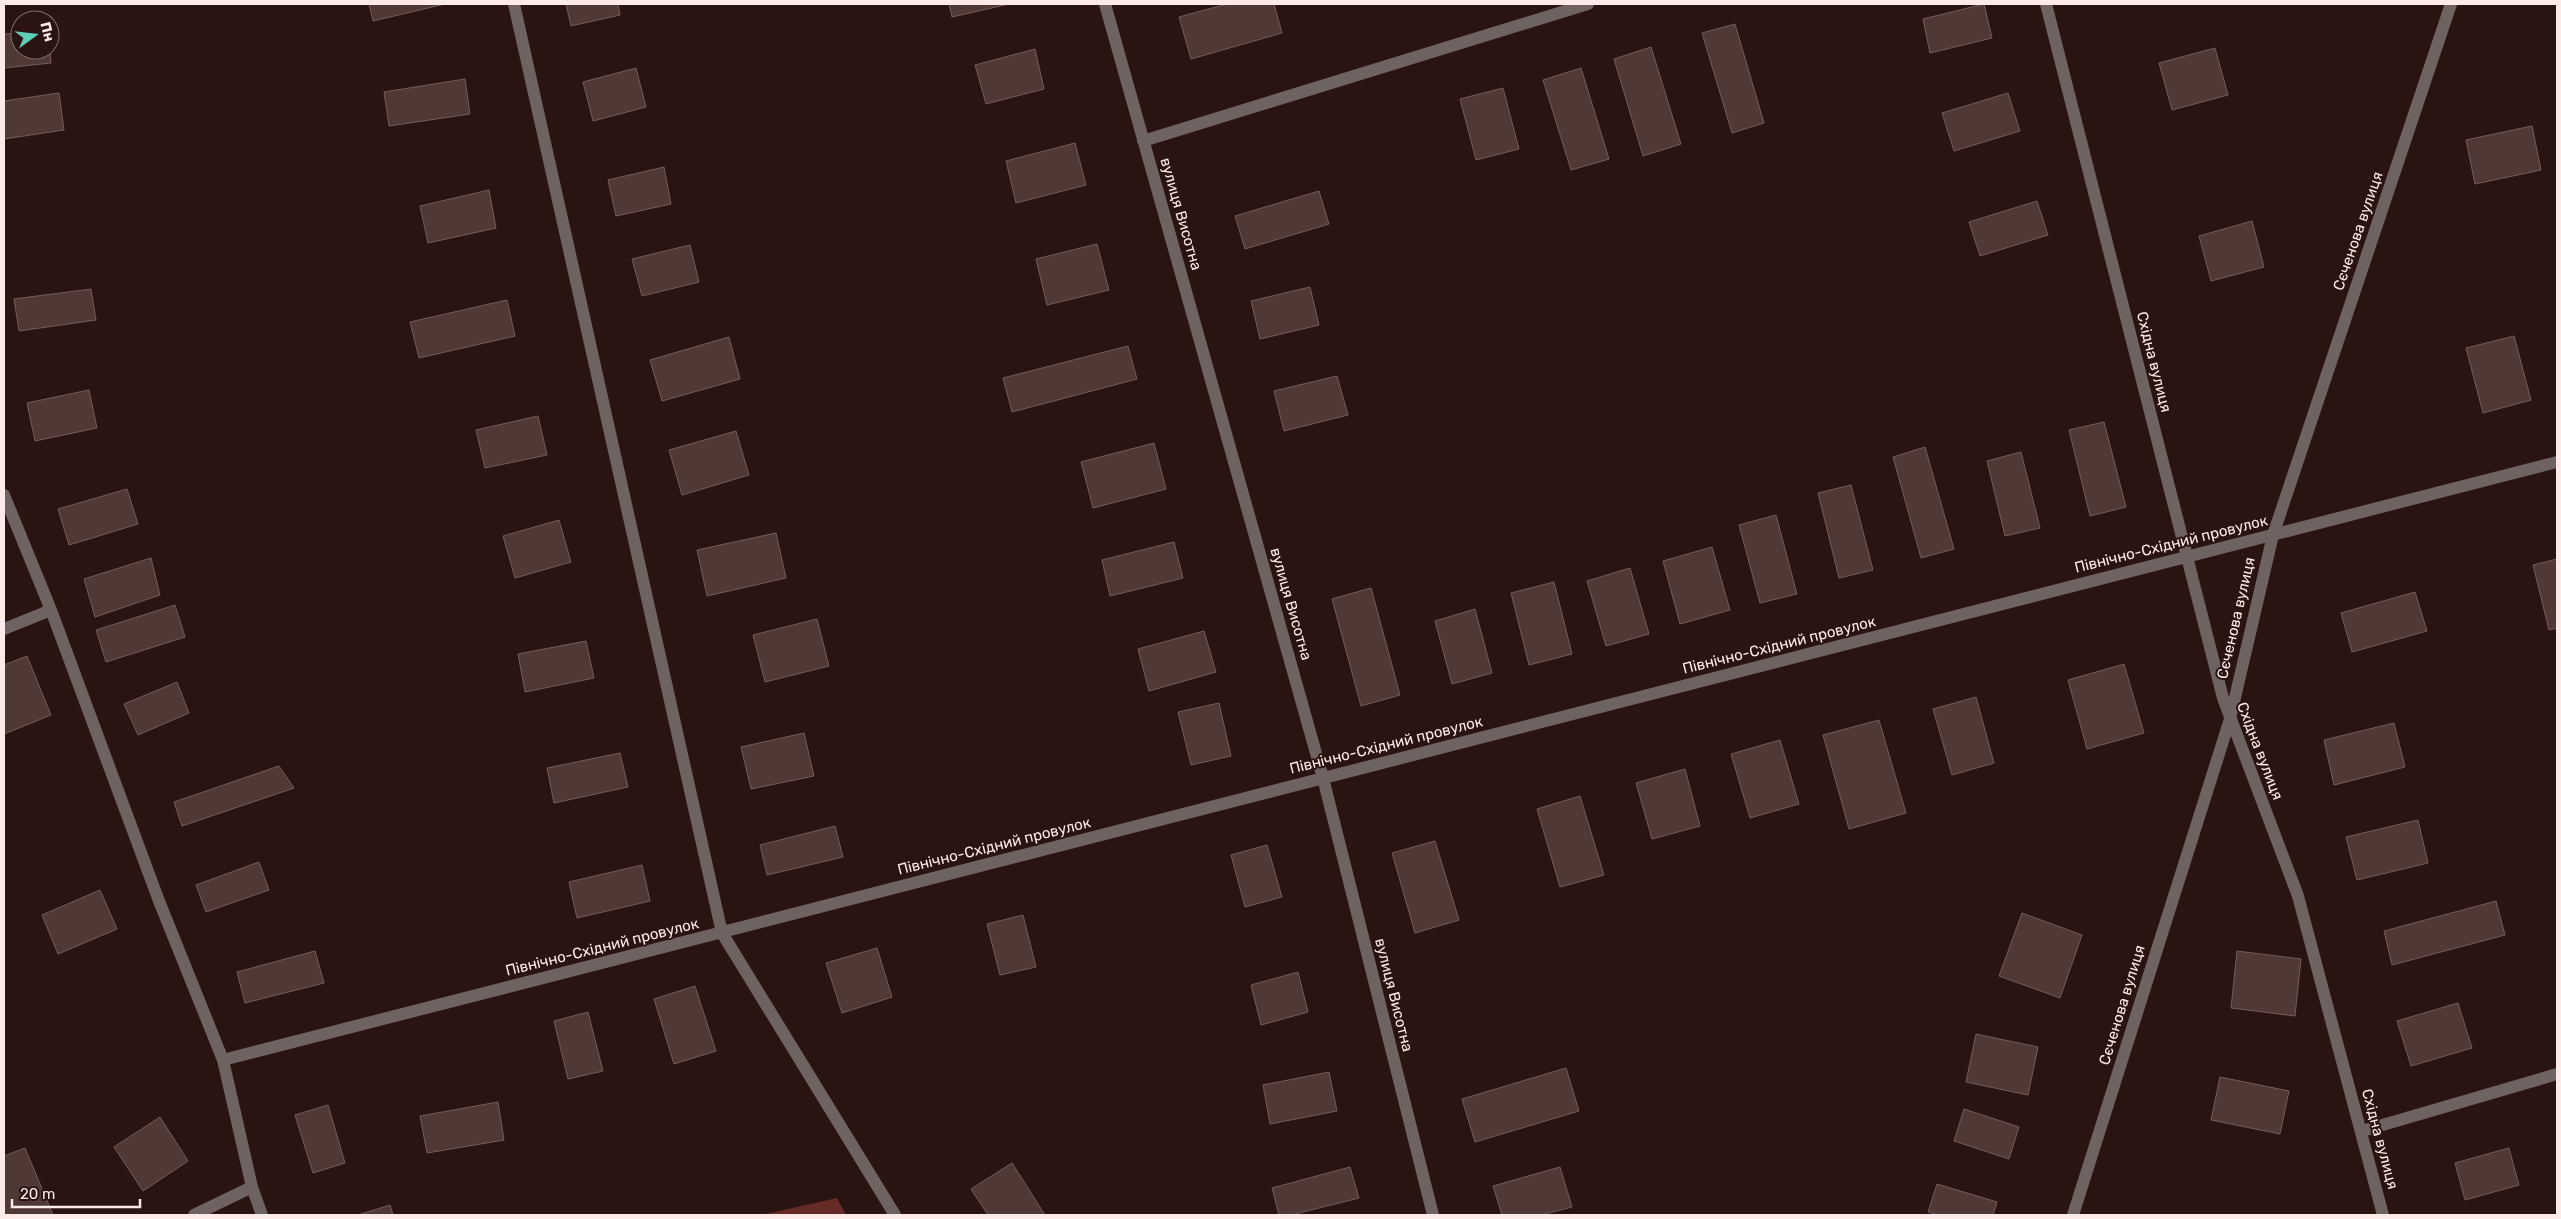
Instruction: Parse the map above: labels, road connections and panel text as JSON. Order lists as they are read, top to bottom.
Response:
{
  "streets": {
    "street": [
      "вулиця Висотна",
      "Сєченова вулиця",
      "Східна вулиця",
      "Північно-Східний провулок"
    ]
  },
  "crossings": [
    ["вулиця Висотна", "Північно-Східний провулок"],
    ["Сєченова вулиця", "Східна вулиця"],
    ["Сєченова вулиця", "Північно-Східний провулок"],
    ["Східна вулиця", "Північно-Східний провулок"]
  ],
  "scale_bar": "20 m",
  "north": "right"
}
